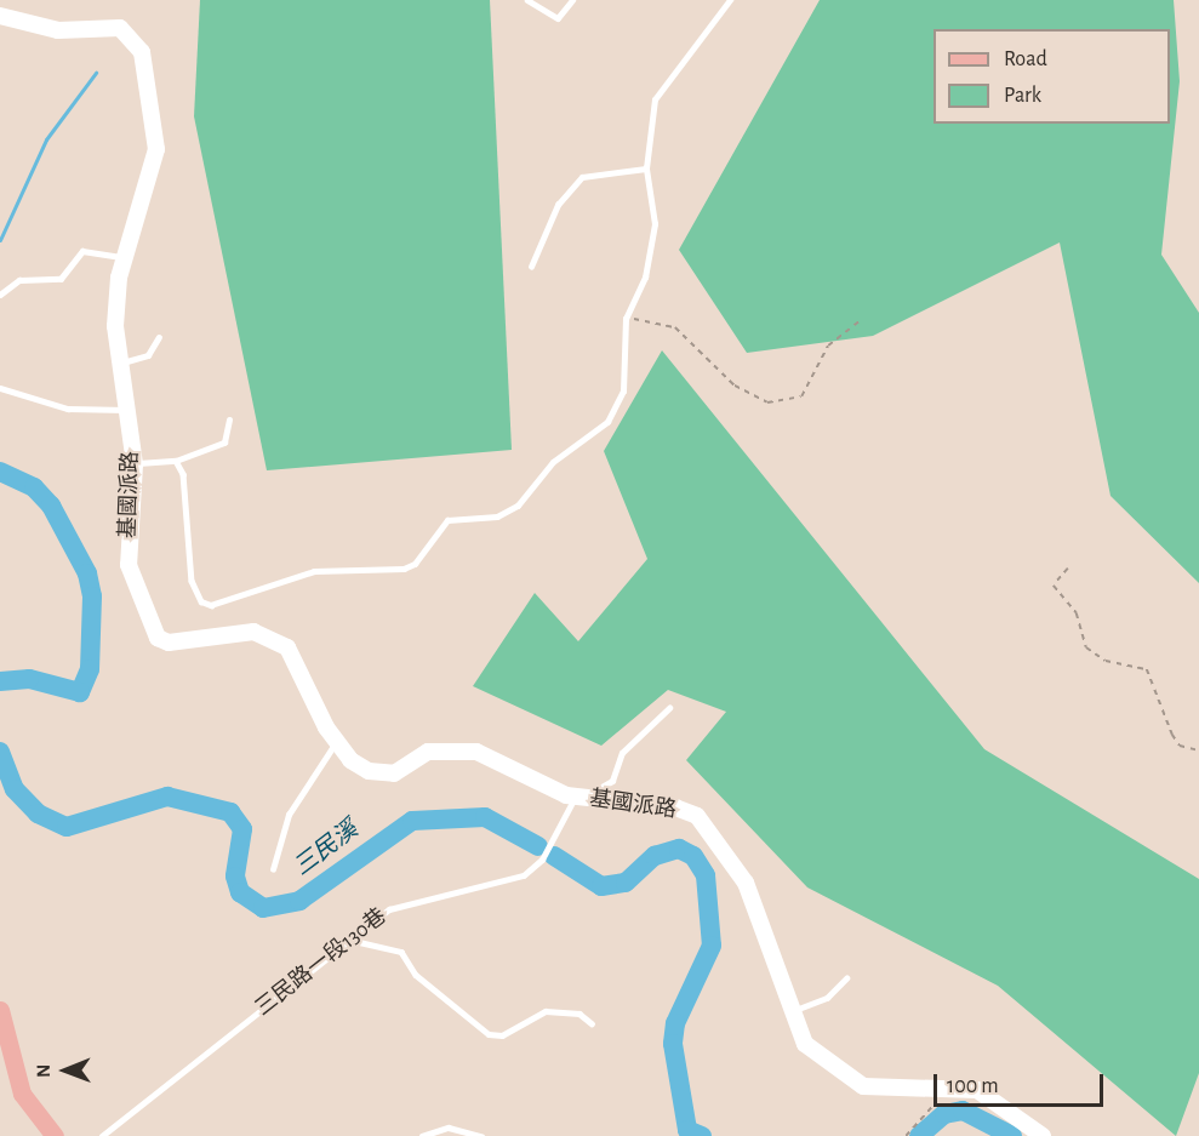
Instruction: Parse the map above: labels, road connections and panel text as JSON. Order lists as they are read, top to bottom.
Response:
{
  "streets": {
    "street": ["基國派路"],
    "lane": ["三民路一段130巷"]
  },
  "crossings": [
    ["基國派路", "三民路一段130巷"]
  ],
  "water": ["三民溪"],
  "legend": ["Road", "Park"],
  "scale_bar": "100 m",
  "north": "left"
}
